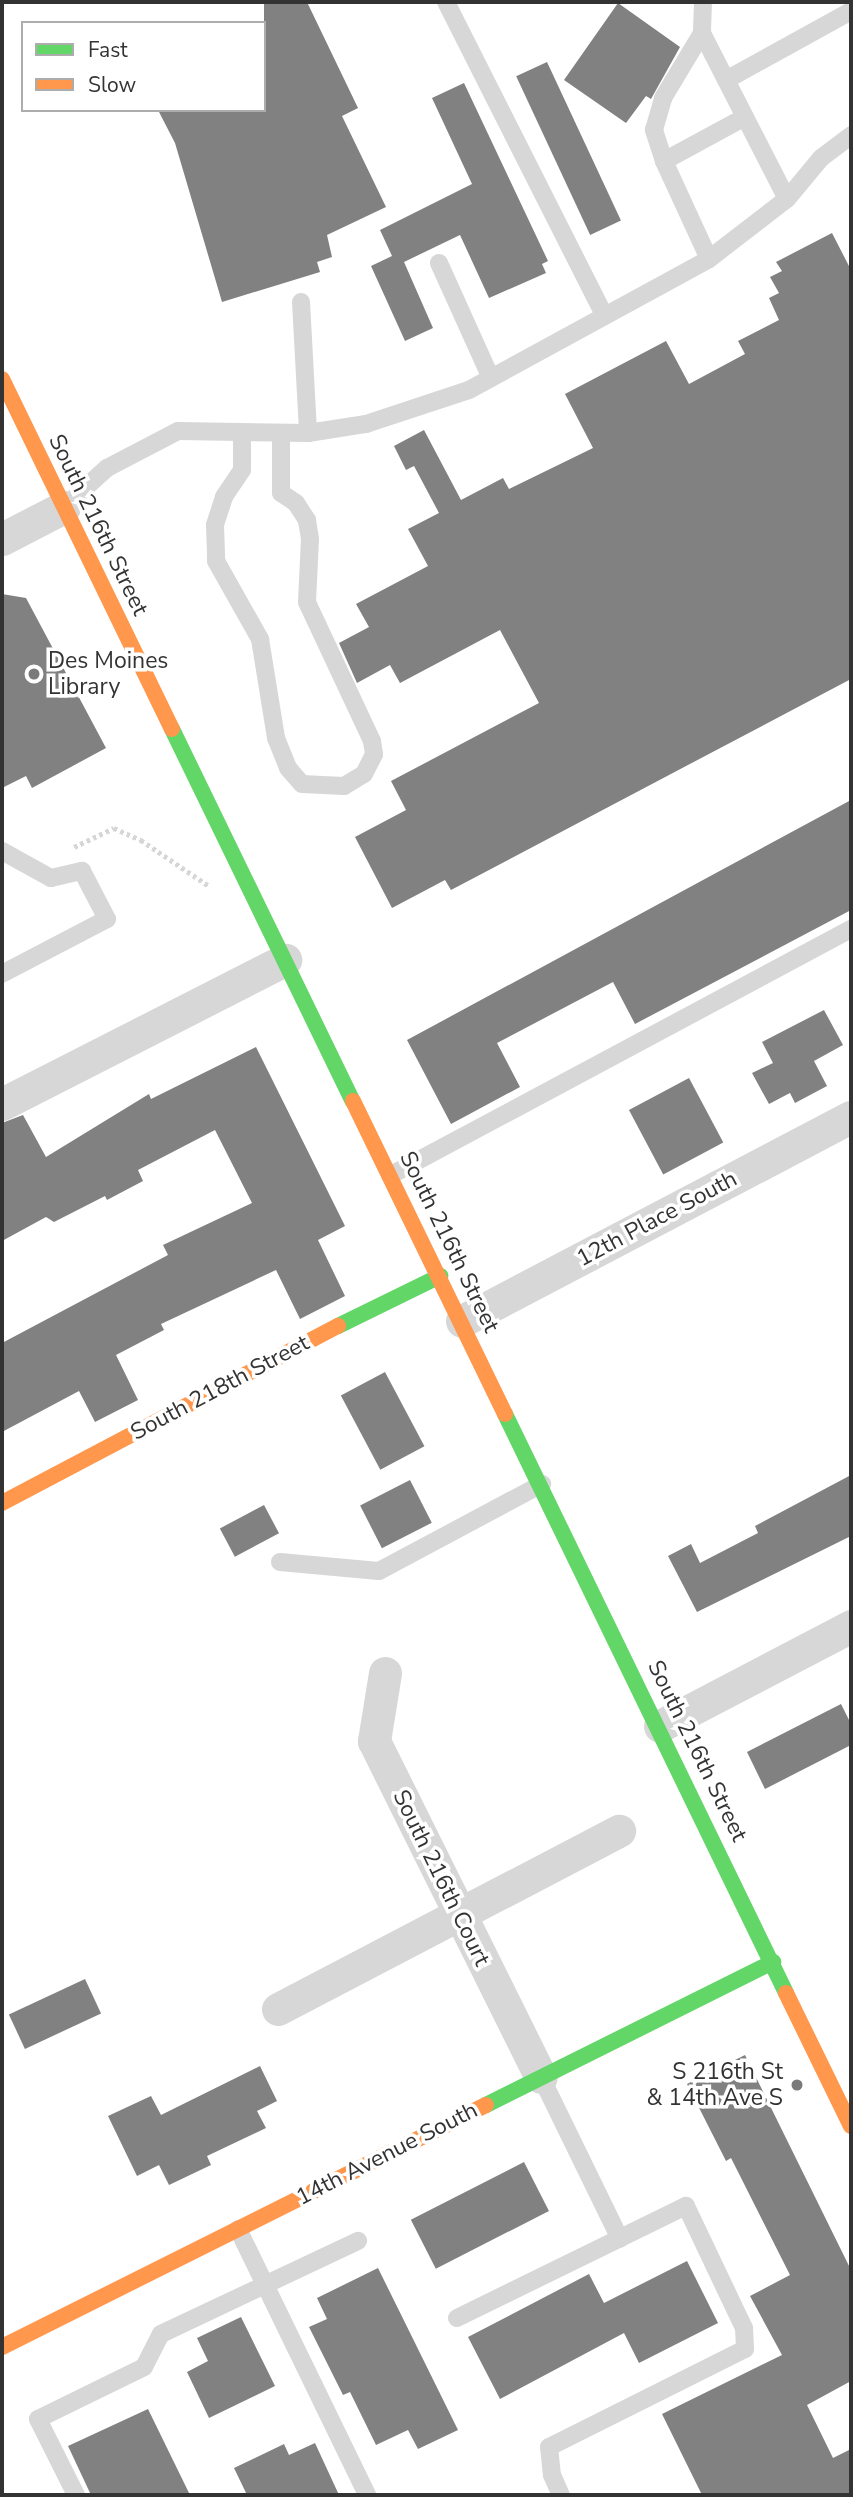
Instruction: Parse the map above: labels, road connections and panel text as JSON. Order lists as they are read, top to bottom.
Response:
{
  "streets": {
    "main road": ["South 216th Street", "South 218th Street", "14th Avenue South"],
    "street": ["12th Place South", "South 216th Court"]
  },
  "crossings": [
    ["South 216th Street", "12th Place South"],
    ["South 216th Street", "South 218th Street"],
    ["South 216th Street", "14th Avenue South"],
    ["South 216th Court", "14th Avenue South"]
  ],
  "places": ["Des Moines Library", "S 216th St & 14th Ave S"],
  "legend": ["Fast", "Slow"]
}
